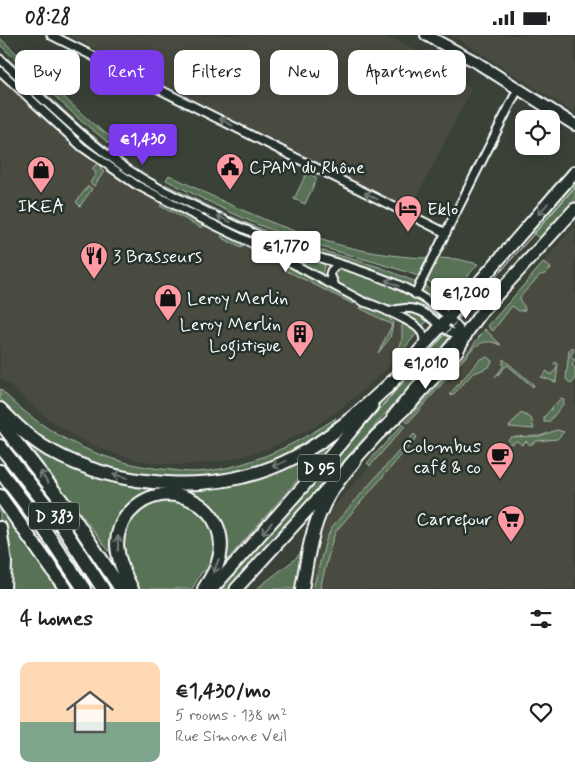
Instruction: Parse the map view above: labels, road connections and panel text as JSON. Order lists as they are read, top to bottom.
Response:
{
  "streets": {
    "highway": ["D 383"],
    "main road": ["D 95"]
  },
  "places": {
    "public building": ["CPAM du Rhône"],
    "shop": ["IKEA", "Leroy Merlin"],
    "hotel": ["Eklo"],
    "restaurant": ["3 Brasseurs"],
    "building": ["Leroy Merlin Logistique"],
    "cafe": ["Colombus café & co"],
    "supermarket": ["Carrefour"]
  },
  "page": {
    "status": "08:28",
    "chip": [
      "Buy",
      "Rent",
      "Filters",
      "New",
      "Apartment"
    ],
    "price": [
      "€1,430",
      "€1,770",
      "€1,200",
      "€1,010"
    ],
    "heading": "4 homes",
    "list": [
      {
        "name": "€1,430/mo",
        "note": "5 rooms · 138 m² · Rue Simone Veil"
      }
    ]
  }
}
